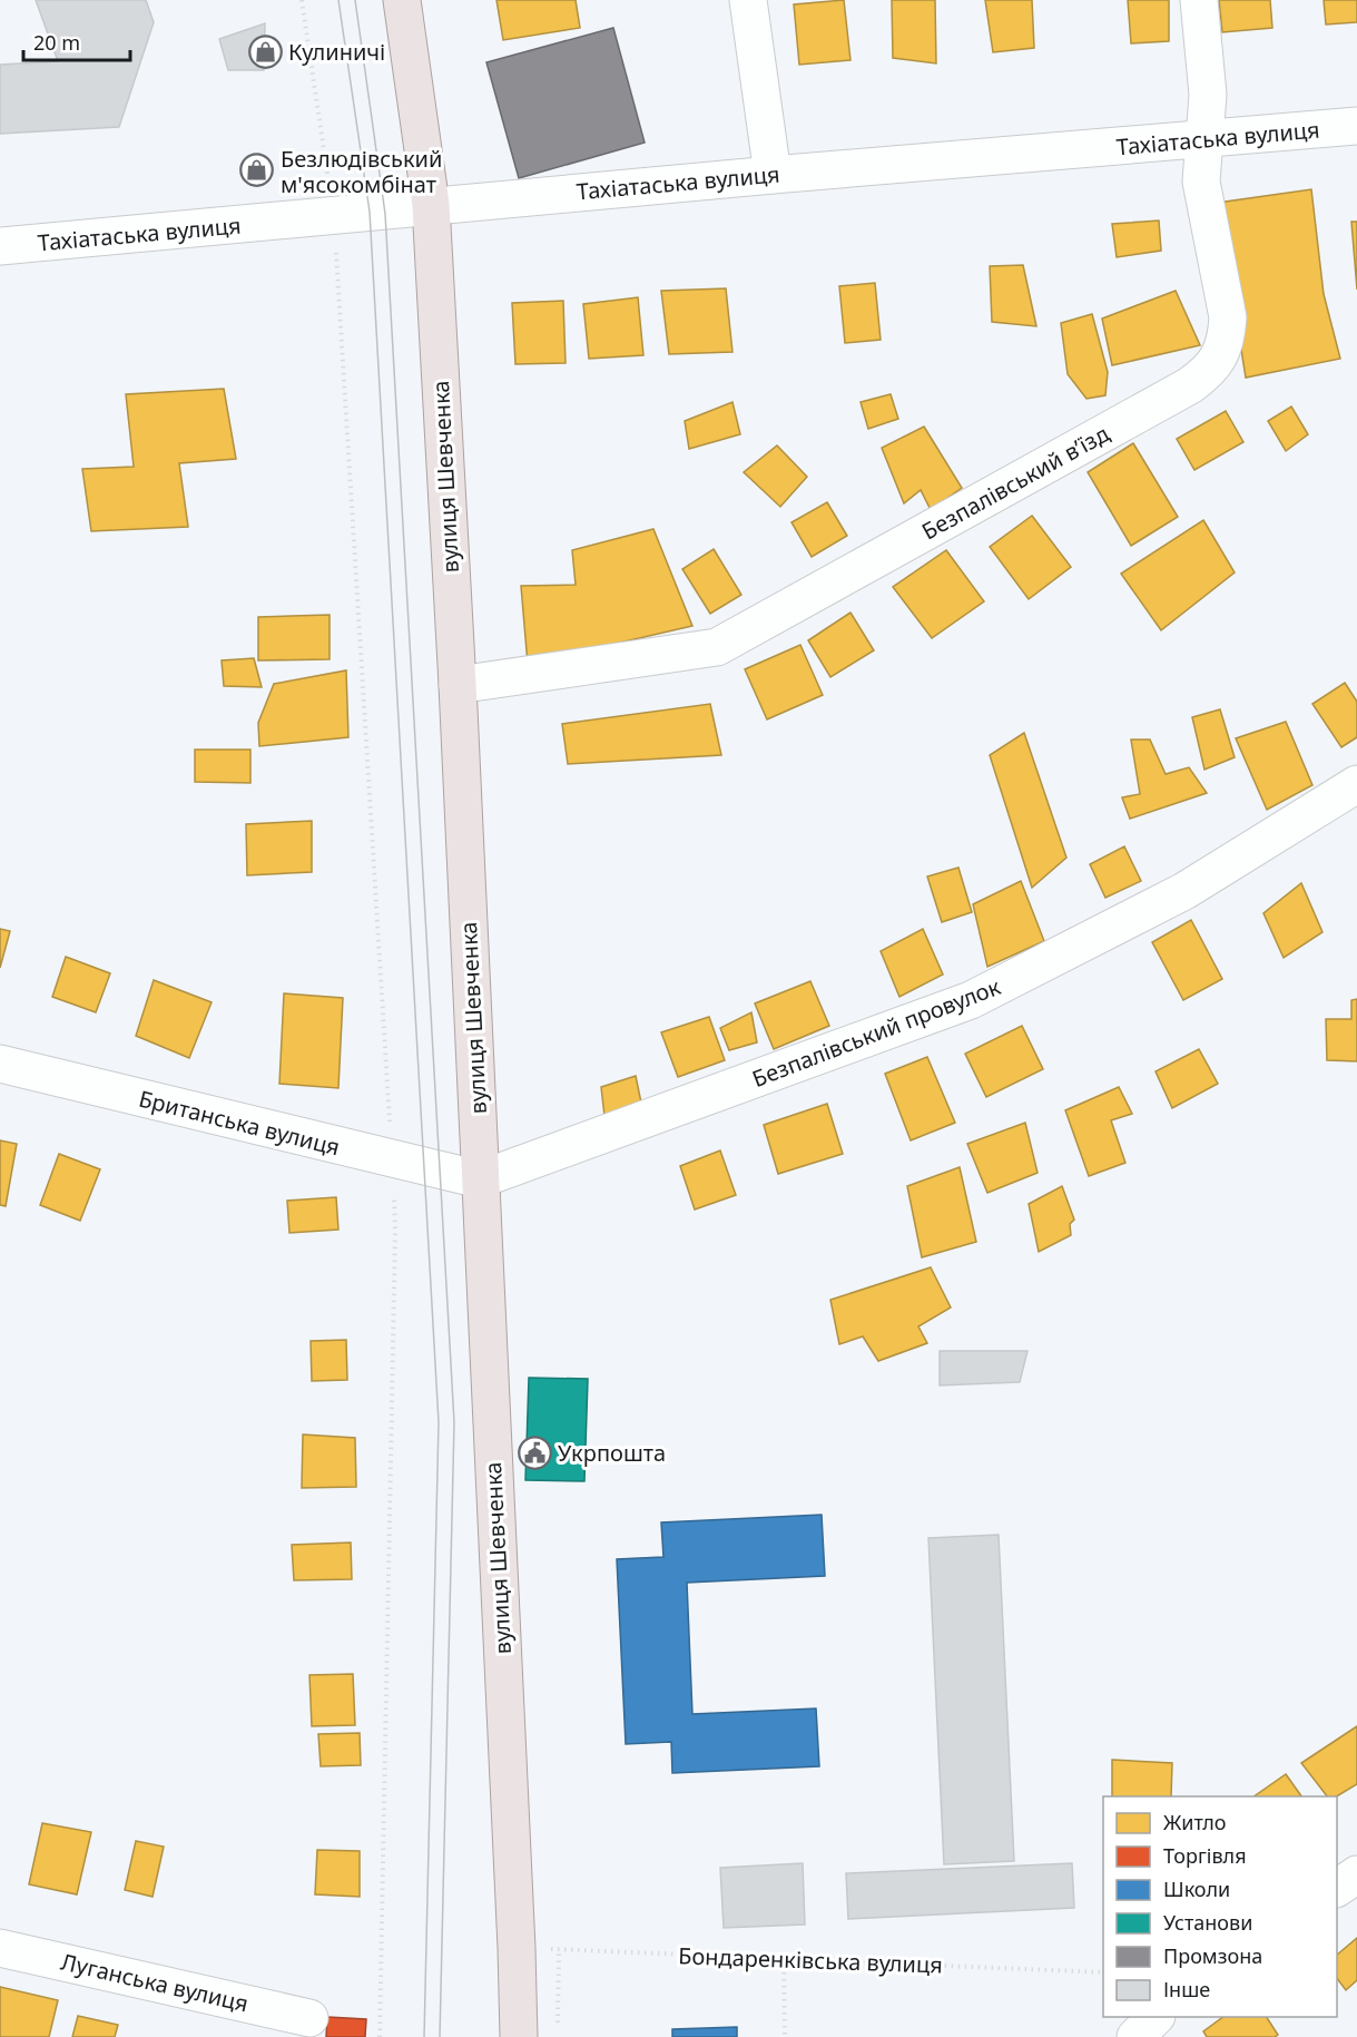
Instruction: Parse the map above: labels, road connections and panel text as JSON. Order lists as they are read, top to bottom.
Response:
{
  "streets": {
    "main road": ["вулиця Шевченка"],
    "street": [
      "Тахіатаська вулиця",
      "Безпалівський в’їзд",
      "Безпалівський провулок",
      "Британська вулиця",
      "Луганська вулиця"
    ],
    "path": ["Бондаренківська вулиця"]
  },
  "crossings": [
    ["Тахіатаська вулиця", "вулиця Шевченка"],
    ["Тахіатаська вулиця", "Безпалівський в’їзд"],
    ["вулиця Шевченка", "Безпалівський в’їзд"],
    ["вулиця Шевченка", "Безпалівський провулок"],
    ["вулиця Шевченка", "Британська вулиця"],
    ["вулиця Шевченка", "Бондаренківська вулиця"],
    ["Безпалівський провулок", "Британська вулиця"]
  ],
  "places": {
    "shop": ["Кулиничі", "Безлюдівський м'ясокомбінат"],
    "public building": ["Укрпошта"]
  },
  "legend": [
    "Житло",
    "Торгівля",
    "Школи",
    "Установи",
    "Промзона",
    "Інше"
  ],
  "scale_bar": "20 m"
}
